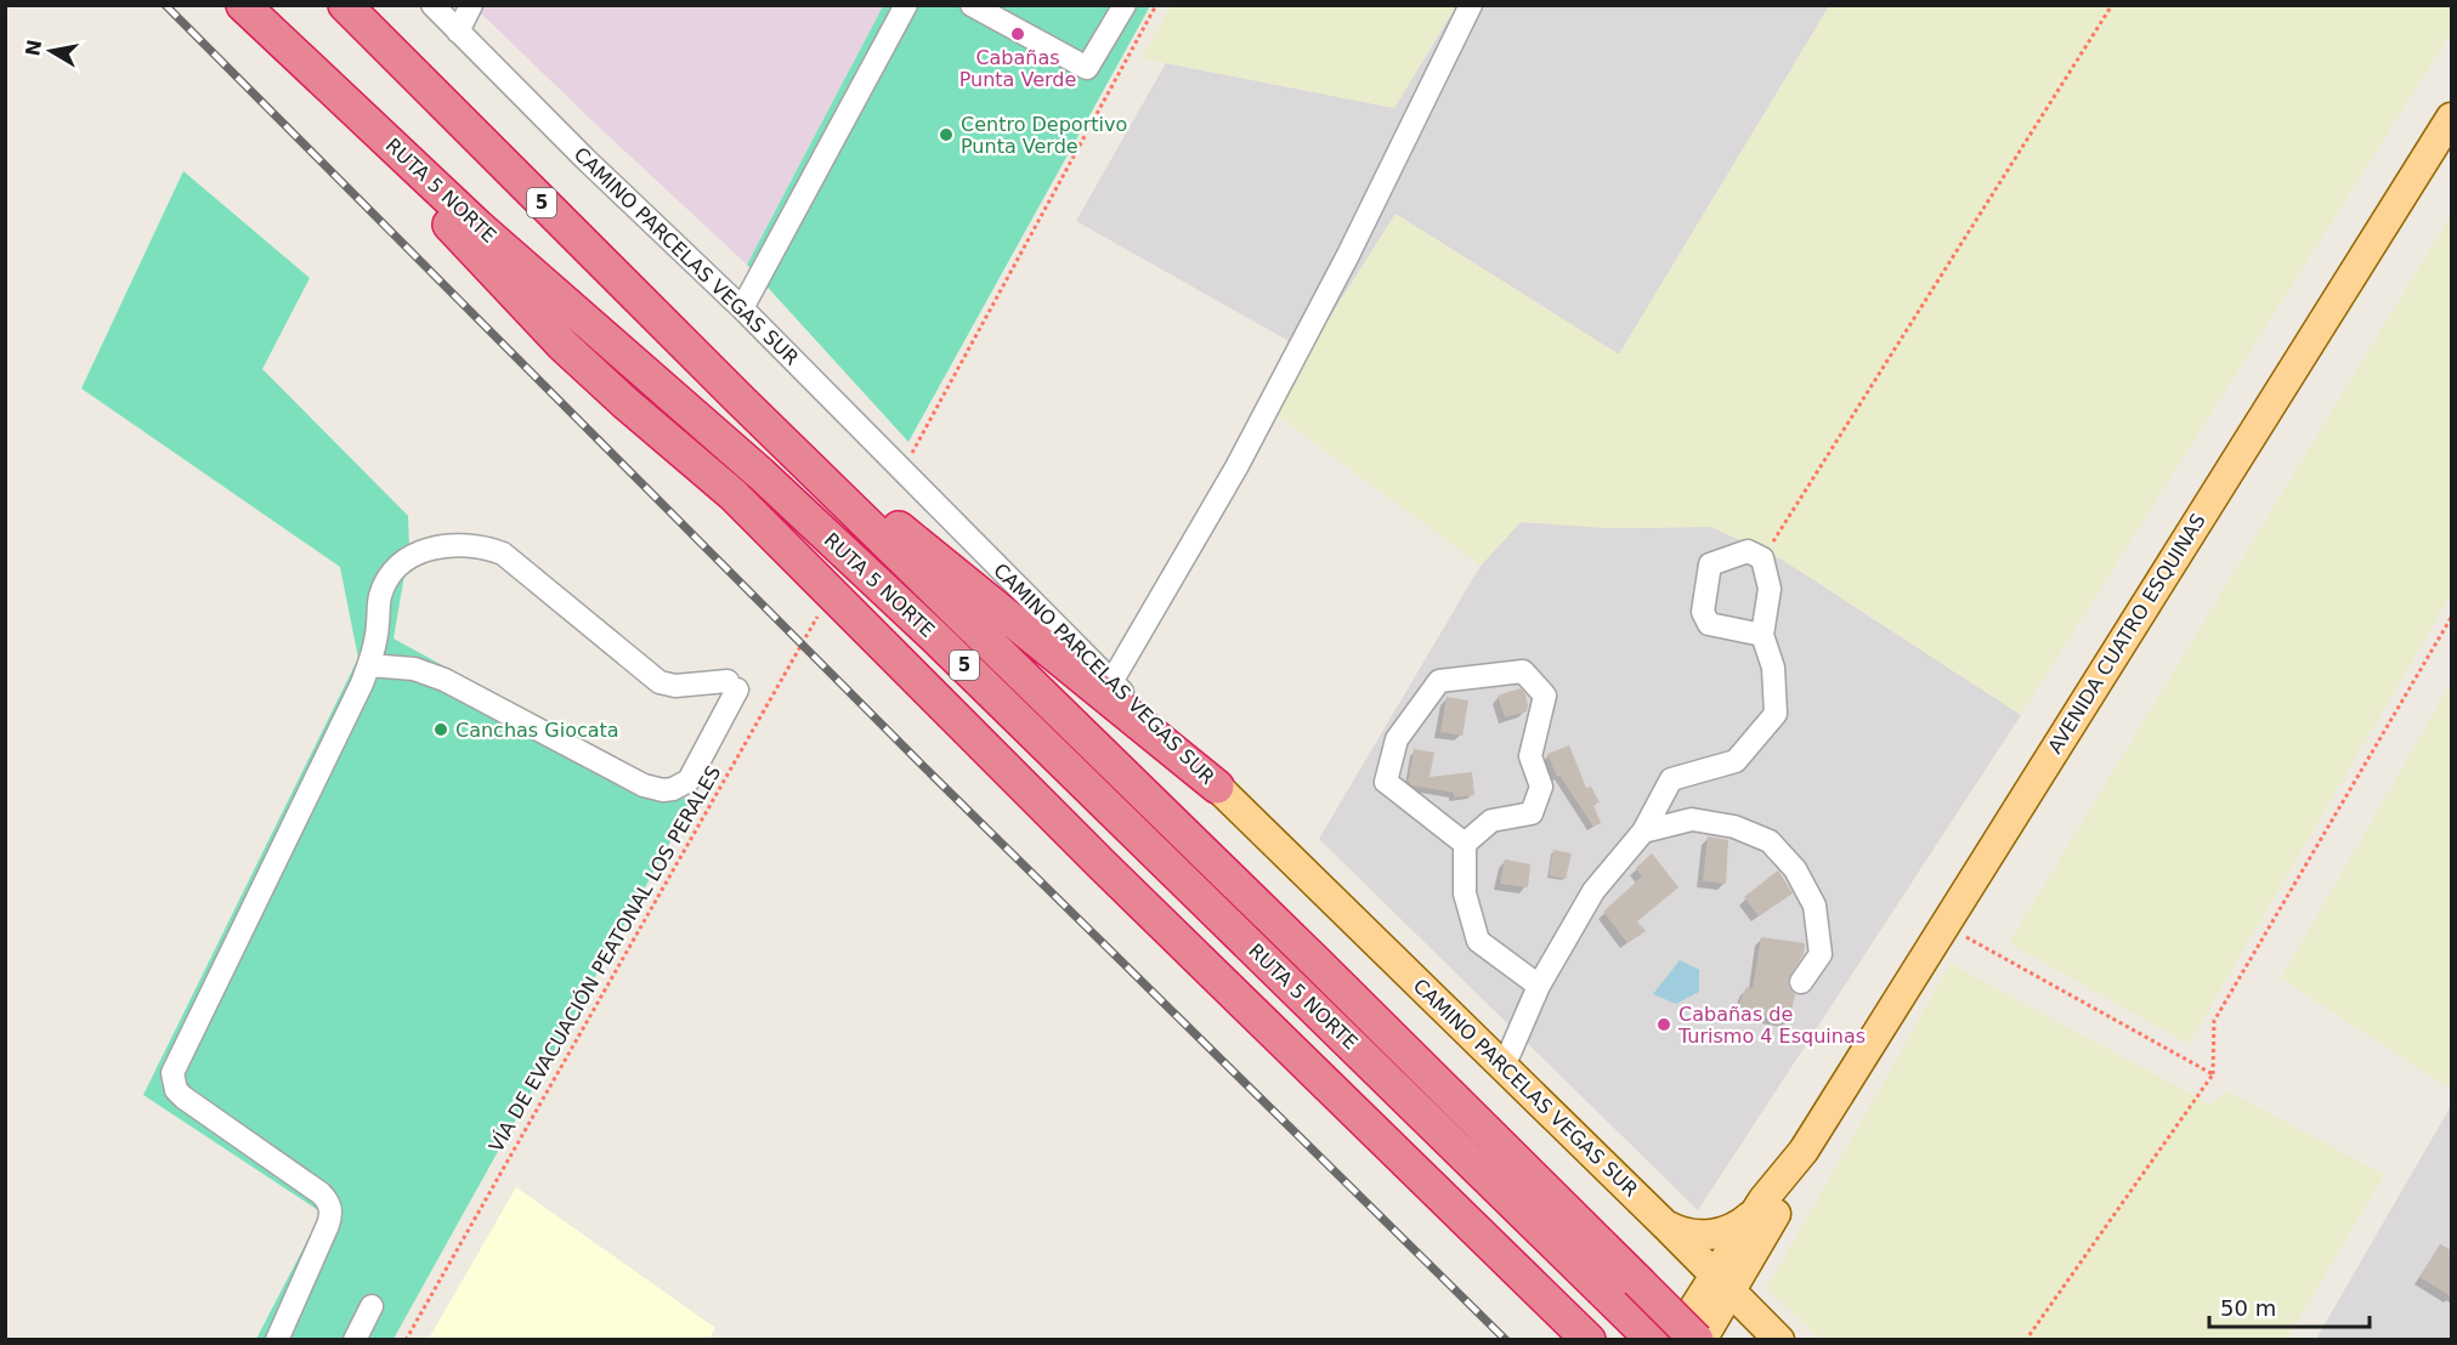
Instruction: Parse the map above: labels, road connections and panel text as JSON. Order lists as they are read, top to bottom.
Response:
{
  "streets": {
    "highway": ["RUTA 5 NORTE", "5"],
    "main road": ["CAMINO PARCELAS VEGAS SUR", "AVENIDA CUATRO ESQUINAS"],
    "path": ["VÍA DE EVACUACIÓN PEATONAL LOS PERALES"]
  },
  "crossings": [
    ["RUTA 5 NORTE", "AVENIDA CUATRO ESQUINAS"],
    ["CAMINO PARCELAS VEGAS SUR", "AVENIDA CUATRO ESQUINAS"]
  ],
  "places": [
    "Cabañas Punta Verde",
    "Centro Deportivo Punta Verde",
    "Canchas Giocata",
    "Cabañas de Turismo 4 Esquinas"
  ],
  "scale_bar": "50 m",
  "north": "left"
}
